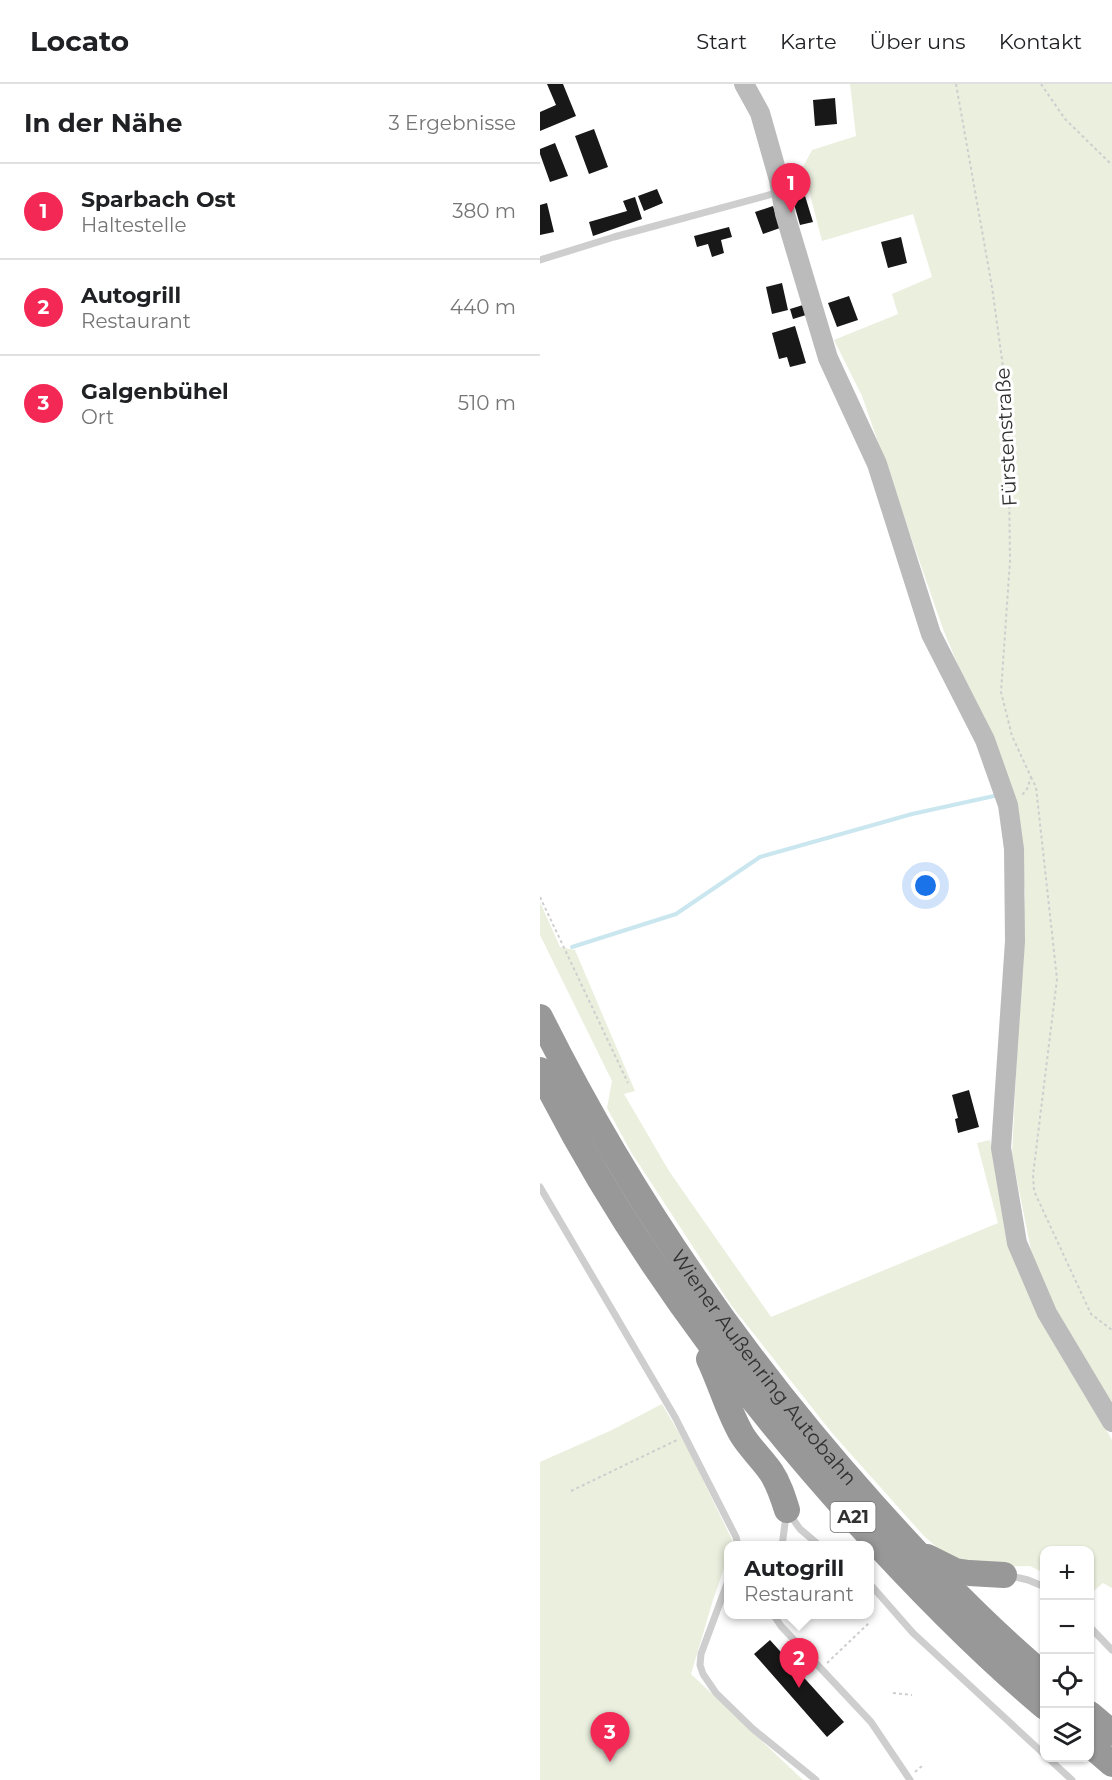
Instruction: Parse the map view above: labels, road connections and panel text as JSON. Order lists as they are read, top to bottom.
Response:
{
  "streets": {
    "highway": ["Wiener Außenring Autobahn", "A21"],
    "path": ["Fürstenstraße"]
  },
  "page": {
    "header": "Locato",
    "nav": [
      "Start",
      "Karte",
      "Über uns",
      "Kontakt"
    ],
    "heading": ["In der Nähe", "3 Ergebnisse"],
    "list": [
      {
        "mark": "1",
        "name": "Sparbach Ost",
        "note": "Haltestelle",
        "value": "380 m"
      },
      {
        "mark": "2",
        "name": "Autogrill",
        "note": "Restaurant",
        "value": "440 m"
      },
      {
        "mark": "3",
        "name": "Galgenbühel",
        "note": "Ort",
        "value": "510 m"
      }
    ],
    "pins": ["1", "2", "3"],
    "popup": ["Autogrill", "Restaurant"],
    "map_buttons": ["+", "−"]
  }
}
